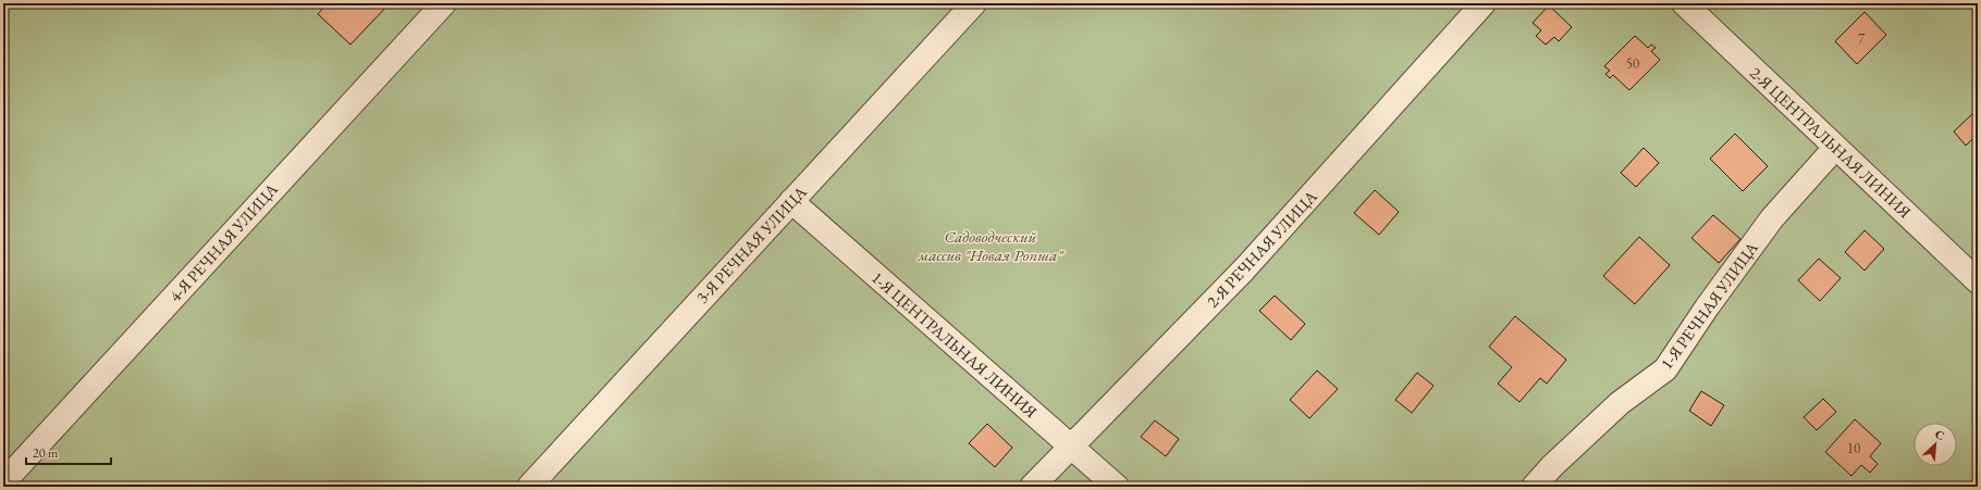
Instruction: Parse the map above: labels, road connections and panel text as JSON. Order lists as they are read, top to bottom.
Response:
{
  "streets": {
    "street": [
      "2-Я ЦЕНТРАЛЬНАЯ ЛИНИЯ",
      "4-Я РЕЧНАЯ УЛИЦА",
      "3-Я РЕЧНАЯ УЛИЦА",
      "2-Я РЕЧНАЯ УЛИЦА",
      "1-Я РЕЧНАЯ УЛИЦА",
      "1-Я ЦЕНТРАЛЬНАЯ ЛИНИЯ"
    ]
  },
  "crossings": [
    ["2-Я ЦЕНТРАЛЬНАЯ ЛИНИЯ", "1-Я РЕЧНАЯ УЛИЦА"],
    ["3-Я РЕЧНАЯ УЛИЦА", "1-Я ЦЕНТРАЛЬНАЯ ЛИНИЯ"],
    ["2-Я РЕЧНАЯ УЛИЦА", "1-Я ЦЕНТРАЛЬНАЯ ЛИНИЯ"]
  ],
  "parks": ["Садоводческий массив \"Новая Ропша\""],
  "house_numbers": ["7", "50", "10"],
  "scale_bar": "20 m",
  "north": "top right"
}
